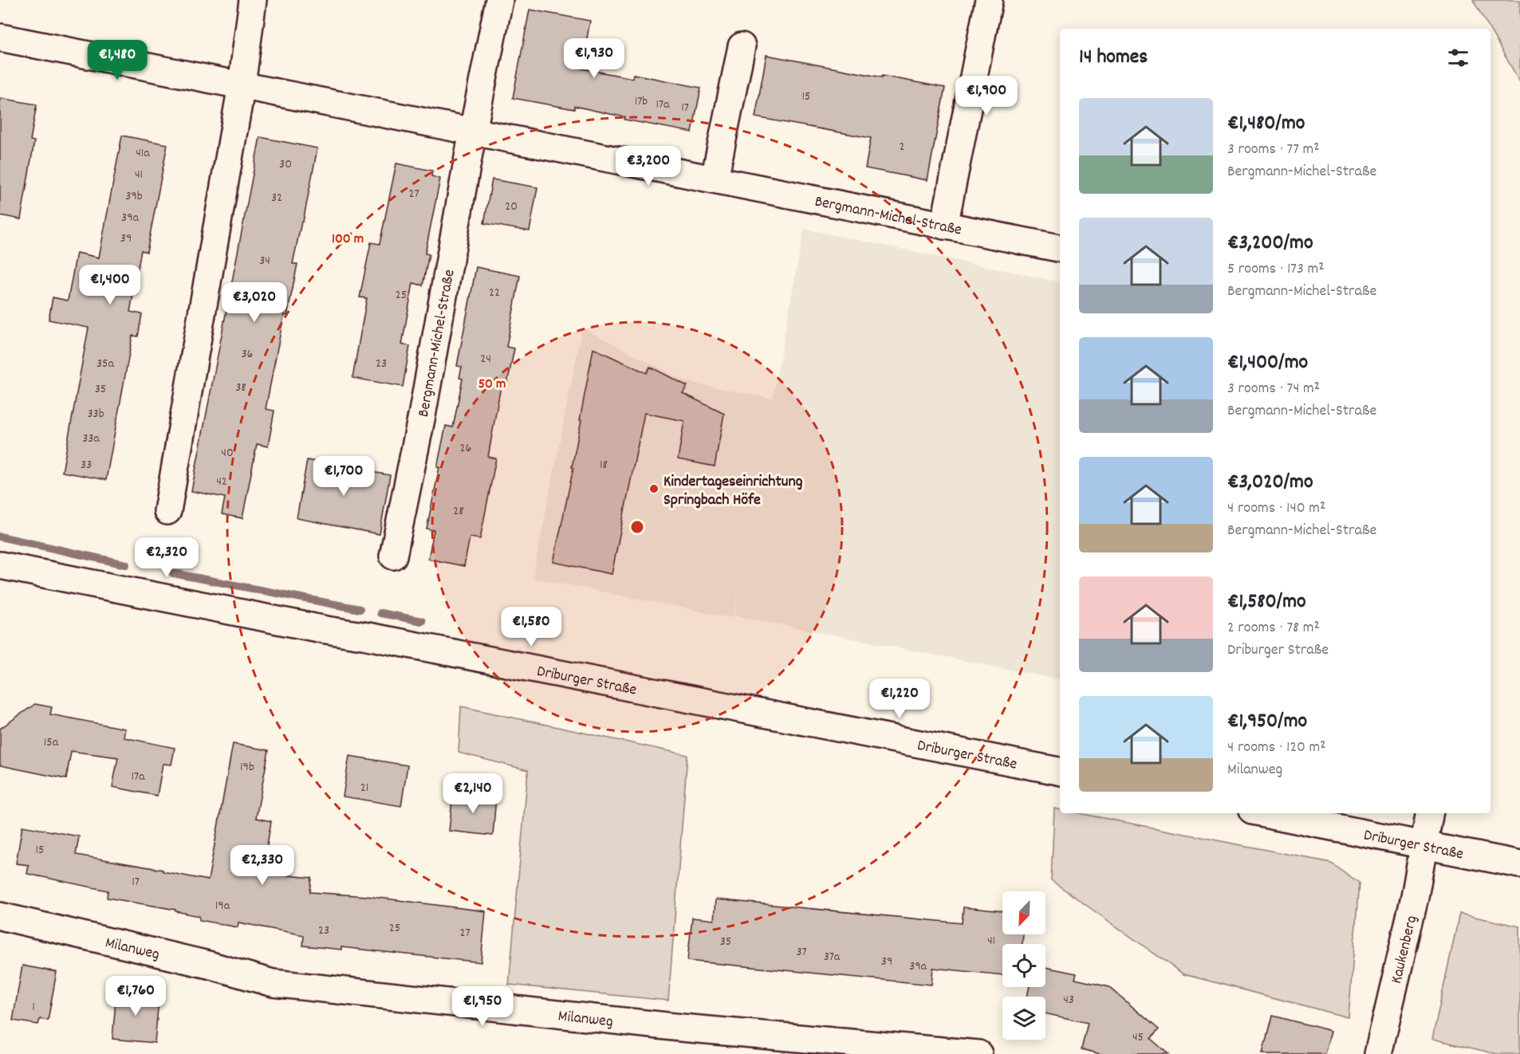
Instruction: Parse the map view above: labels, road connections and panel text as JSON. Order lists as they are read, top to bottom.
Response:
{
  "streets": {
    "street": [
      "Bergmann-Michel-Straße",
      "Driburger Straße",
      "Milanweg",
      "Kaukenberg"
    ]
  },
  "crossings": [
    ["Driburger Straße", "Kaukenberg"]
  ],
  "places": ["Kindertageseinrichtung Springbach Höfe"],
  "house_numbers": [
    "15",
    "17b",
    "17a",
    "17",
    "2",
    "41a",
    "30",
    "41",
    "27",
    "39b",
    "32",
    "20",
    "39a",
    "39",
    "34",
    "22",
    "25",
    "36",
    "24",
    "35a",
    "23",
    "38",
    "35",
    "33b",
    "33a",
    "26",
    "40",
    "33",
    "18",
    "42",
    "28",
    "15a",
    "19b",
    "17a",
    "21",
    "15",
    "17",
    "19a",
    "25",
    "23",
    "27",
    "41",
    "35",
    "37",
    "37a",
    "39",
    "39a",
    "43",
    "1",
    "45"
  ],
  "north": "bottom left",
  "page": {
    "heading": "14 homes",
    "price": [
      "€1,930",
      "€1,480",
      "€1,900",
      "€3,200",
      "€1,400",
      "€3,020",
      "€1,700",
      "€2,320",
      "€1,580",
      "€1,220",
      "€2,140",
      "€2,330",
      "€1,760",
      "€1,950"
    ],
    "list": [
      {
        "name": "€1,480/mo",
        "note": "3 rooms · 77 m² · Bergmann-Michel-Straße"
      },
      {
        "name": "€3,200/mo",
        "note": "5 rooms · 173 m² · Bergmann-Michel-Straße"
      },
      {
        "name": "€1,400/mo",
        "note": "3 rooms · 74 m² · Bergmann-Michel-Straße"
      },
      {
        "name": "€3,020/mo",
        "note": "4 rooms · 140 m² · Bergmann-Michel-Straße"
      },
      {
        "name": "€1,580/mo",
        "note": "2 rooms · 78 m² · Driburger Straße"
      },
      {
        "name": "€1,950/mo",
        "note": "4 rooms · 120 m² · Milanweg"
      }
    ]
  },
  "rings": ["100 m", "50 m"]
}
